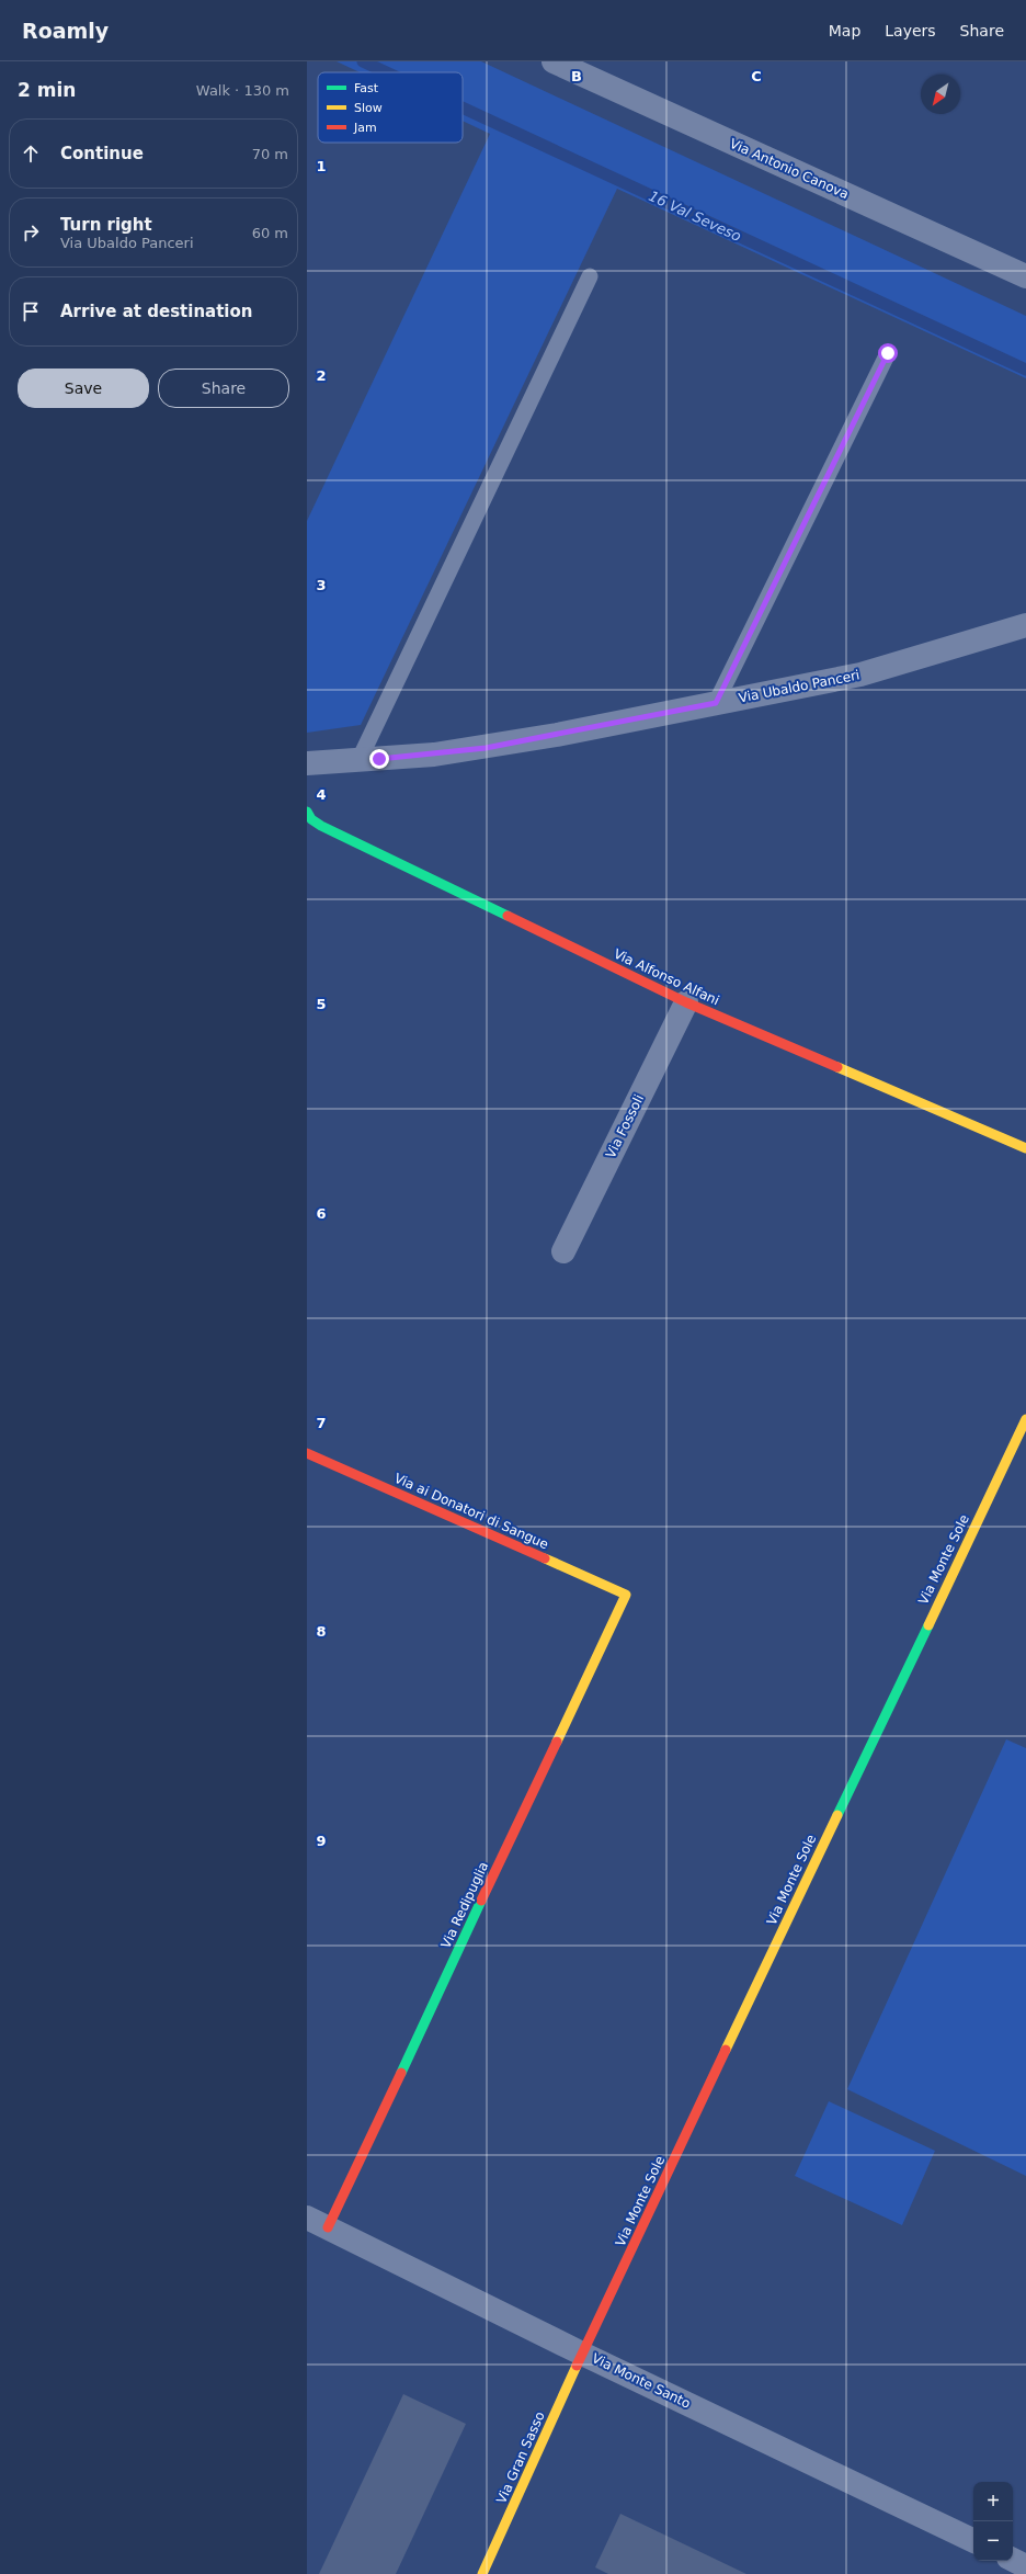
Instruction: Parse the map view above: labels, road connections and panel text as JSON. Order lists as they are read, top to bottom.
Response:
{
  "streets": {
    "street": [
      "Via Antonio Canova",
      "Via Ubaldo Panceri",
      "Via Alfonso Alfani",
      "Via Fossoli",
      "Via ai Donatori di Sangue",
      "Via Monte Sole",
      "Via Redipuglia",
      "Via Monte Santo",
      "Via Gran Sasso"
    ]
  },
  "crossings": [
    ["Via Alfonso Alfani", "Via Fossoli"],
    ["Via ai Donatori di Sangue", "Via Redipuglia"],
    ["Via Monte Sole", "Via Monte Santo"],
    ["Via Monte Sole", "Via Gran Sasso"],
    ["Via Redipuglia", "Via Monte Santo"],
    ["Via Monte Santo", "Via Gran Sasso"]
  ],
  "water": ["16 Val Seveso"],
  "legend": ["Fast", "Slow", "Jam"],
  "north": "bottom left",
  "page": {
    "header": "Roamly",
    "nav": ["Map", "Layers", "Share"],
    "heading": ["2 min", "Walk · 130 m"],
    "list": [
      ["Continue", "70 m"],
      ["Turn right", "Via Ubaldo Panceri", "60 m"],
      "Arrive at destination"
    ],
    "buttons": ["Save", "Share"],
    "map_buttons": ["+", "−"]
  },
  "grid": {
    "columns": ["B", "C"],
    "rows": [
      "1",
      "2",
      "3",
      "4",
      "5",
      "6",
      "7",
      "8",
      "9"
    ]
  }
}
